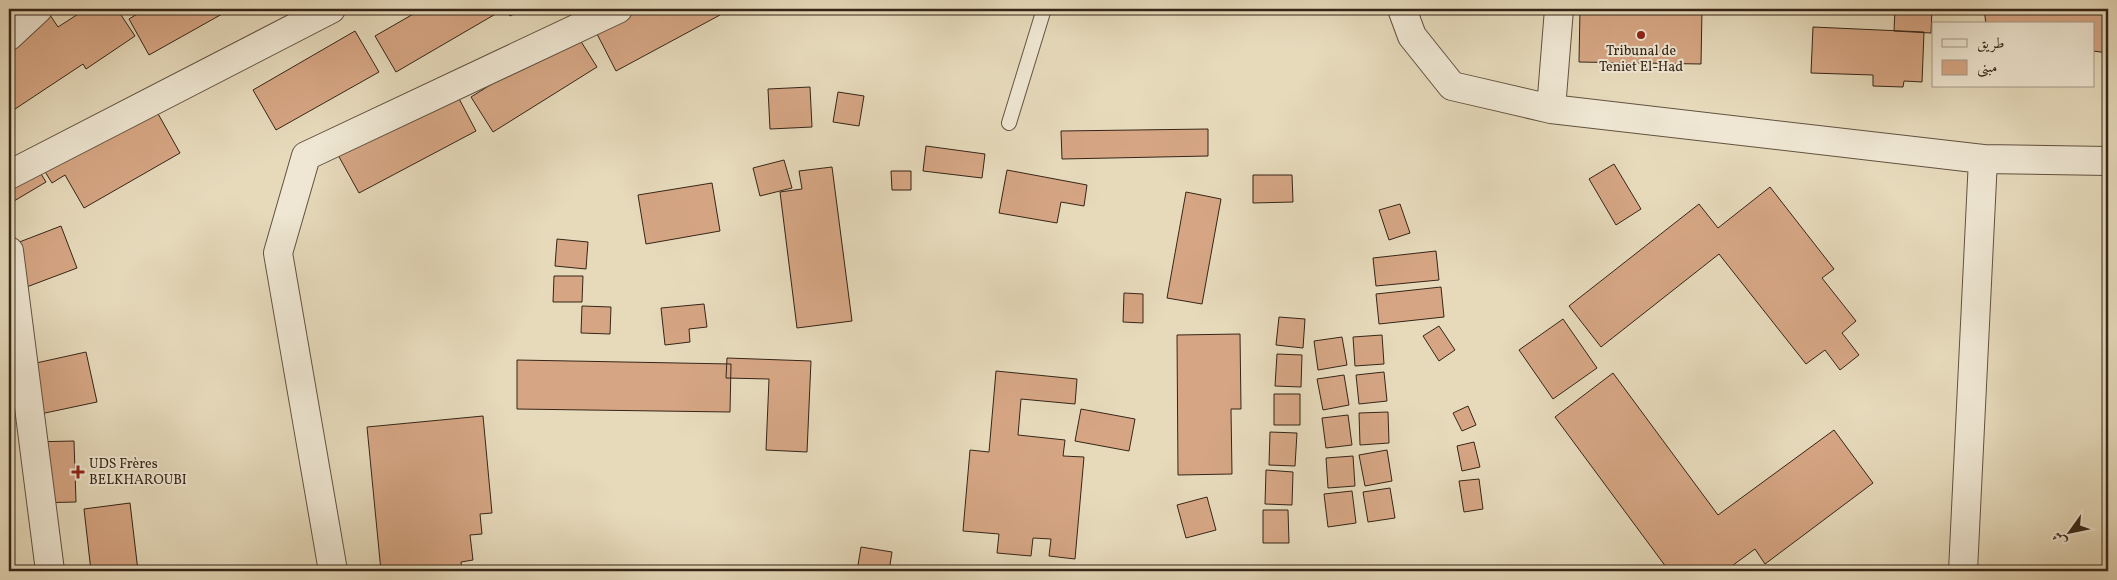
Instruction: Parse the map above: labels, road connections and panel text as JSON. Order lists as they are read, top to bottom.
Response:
{
  "places": {
    "other": ["Tribunal de Teniet El-Had"],
    "health": ["UDS Frères BELKHAROUBI"]
  },
  "legend": ["طريق", "مبنى"],
  "north": "bottom left"
}
